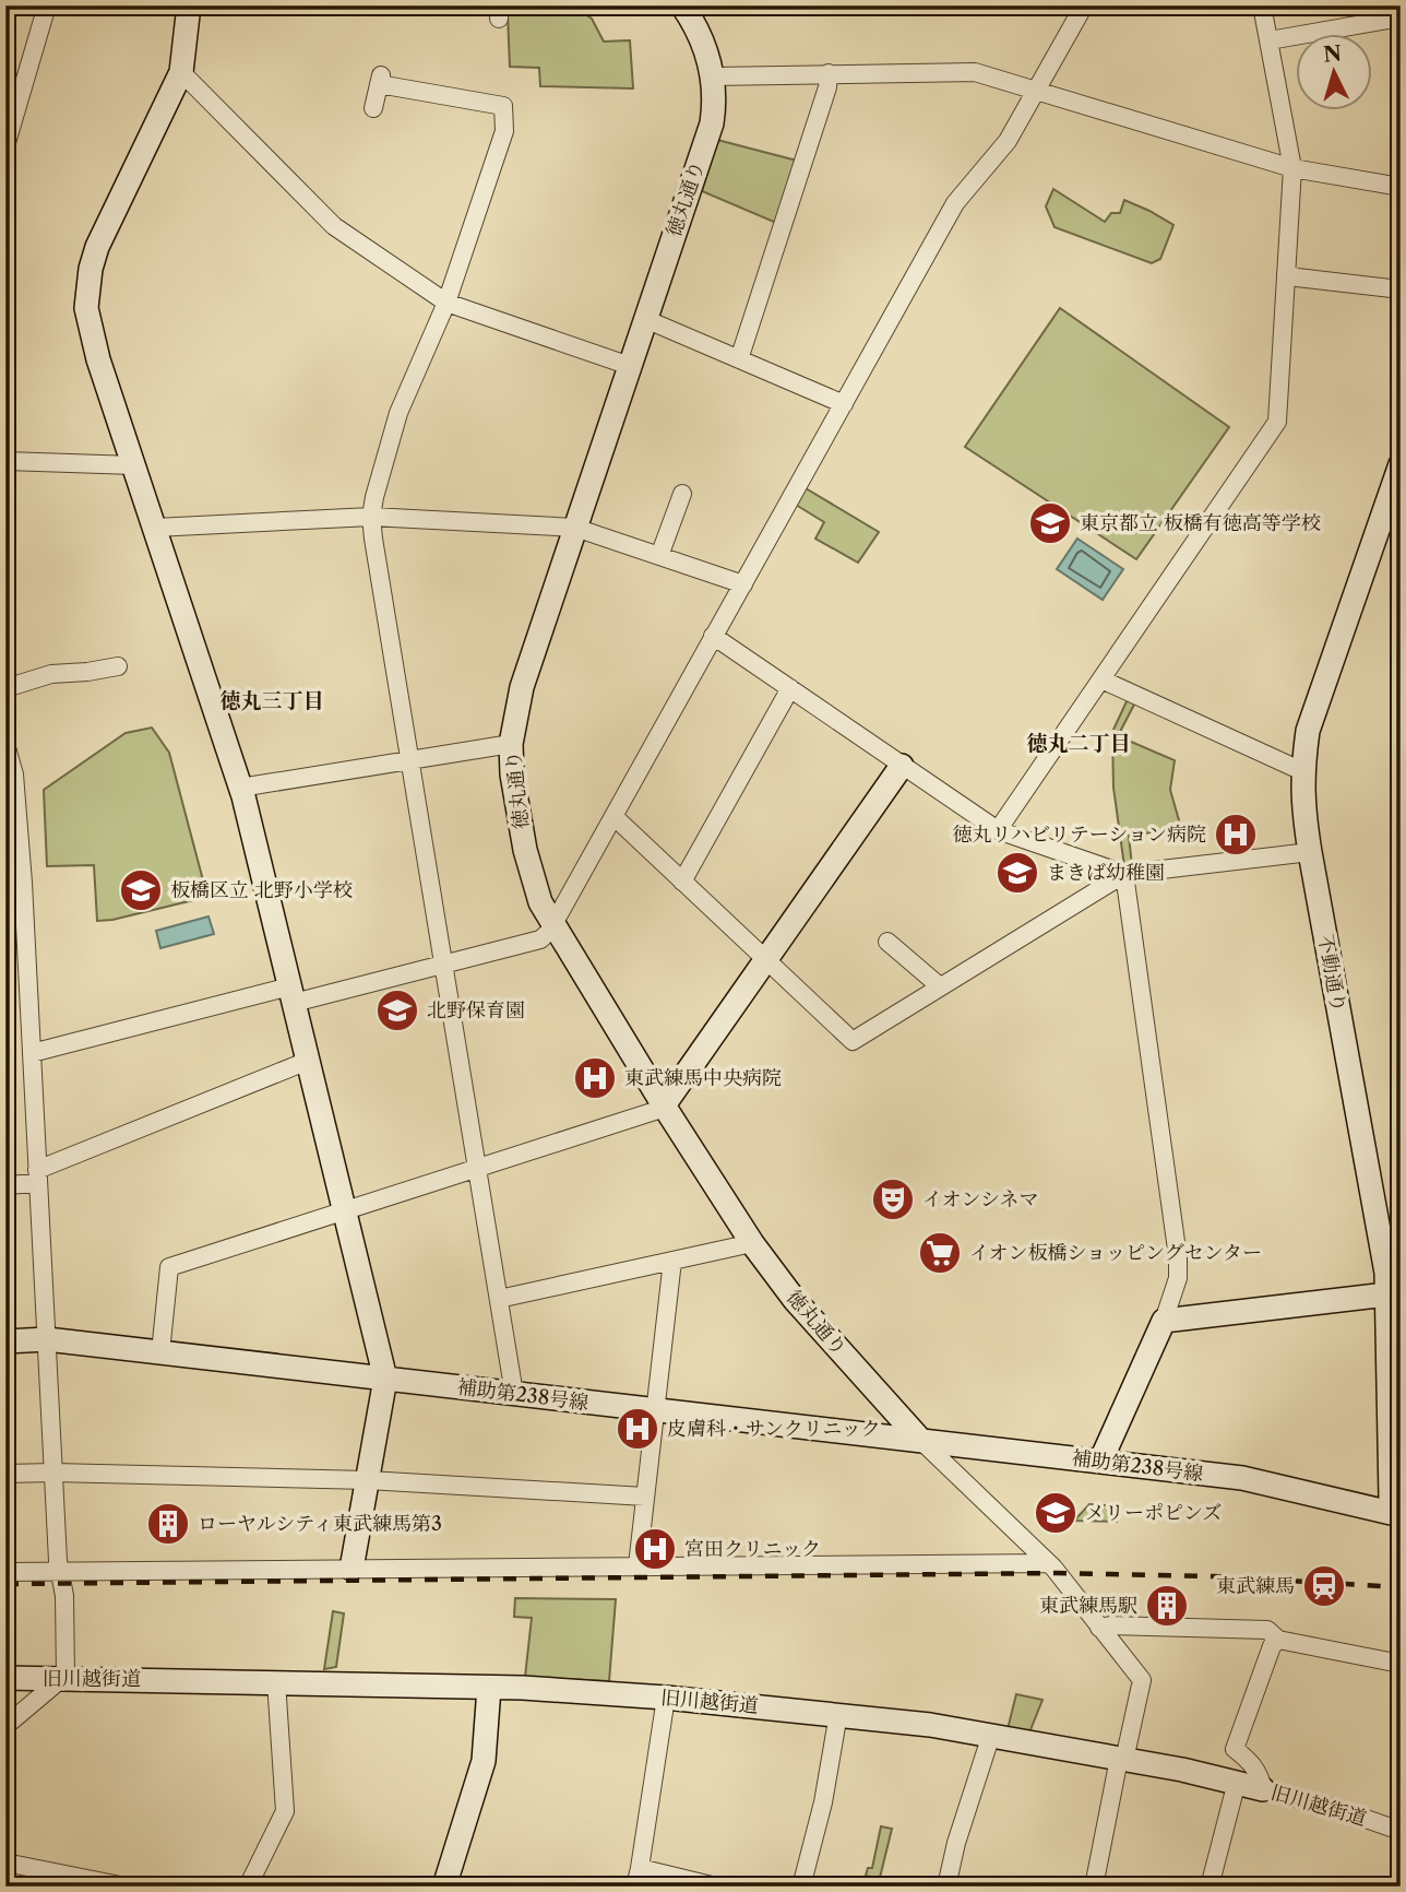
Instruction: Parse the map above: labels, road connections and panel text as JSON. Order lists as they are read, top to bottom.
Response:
{
  "streets": {
    "street": [
      "徳丸通り",
      "不動通り",
      "補助第238号線",
      "旧川越街道"
    ]
  },
  "crossings": [
    ["徳丸通り", "補助第238号線"],
    ["不動通り", "補助第238号線"]
  ],
  "districts": ["徳丸三丁目", "徳丸二丁目"],
  "places": {
    "school or university": [
      "東京都立 板橋有徳高等学校",
      "まきば幼稚園",
      "板橋区立 北野小学校",
      "北野保育園",
      "メリーポピンズ"
    ],
    "hospital": [
      "徳丸リハビリテーション病院",
      "東武練馬中央病院",
      "皮膚科・サンクリニック",
      "宮田クリニック"
    ],
    "theatre": ["イオンシネマ"],
    "supermarket": ["イオン板橋ショッピングセンター"],
    "building": ["ローヤルシティ東武練馬第3", "東武練馬駅"],
    "station": ["東武練馬"]
  },
  "north": "top"
}
